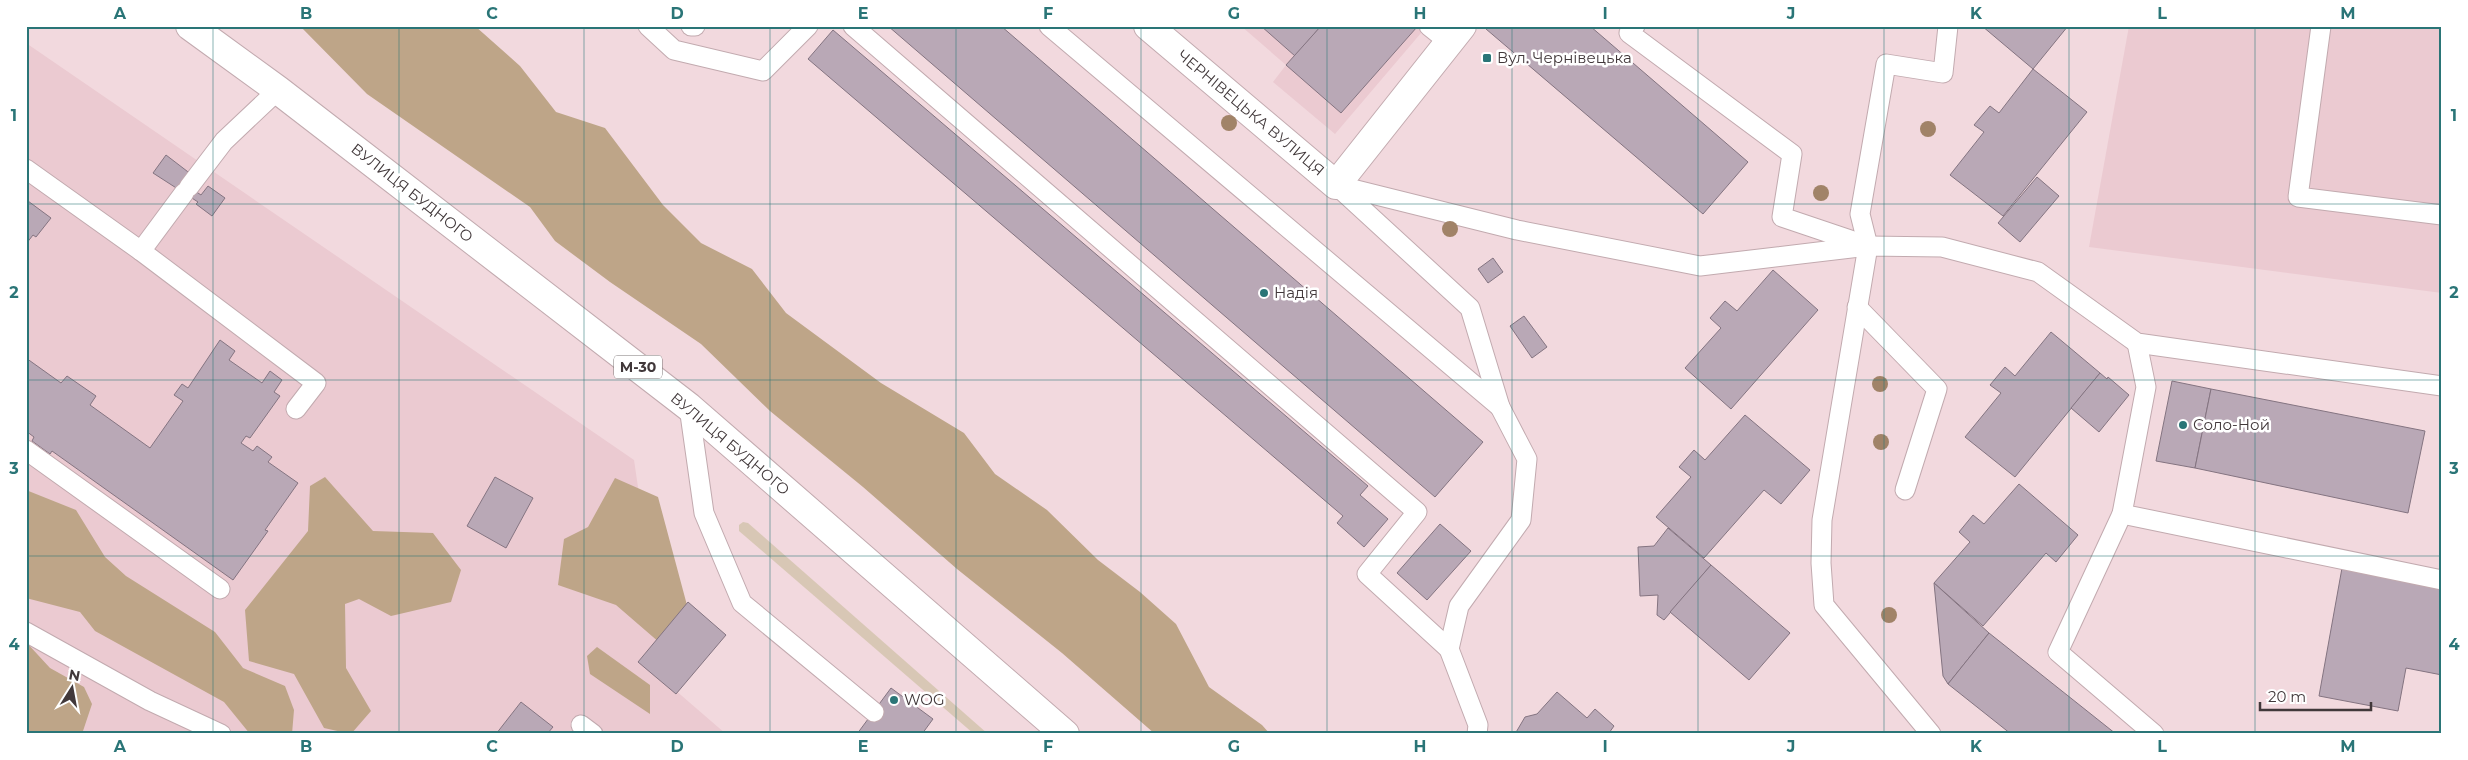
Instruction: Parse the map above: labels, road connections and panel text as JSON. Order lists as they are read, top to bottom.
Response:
{
  "streets": {
    "main road": ["ЧЕРНІВЕЦЬКА ВУЛИЦЯ", "ВУЛИЦЯ БУДНОГО", "М-30"]
  },
  "places": {
    "transit": ["Вул. Чернівецька"],
    "other": ["Надія", "Соло-Ной", "WOG"]
  },
  "scale_bar": "20 m",
  "north": "top",
  "grid": {
    "columns": [
      "A",
      "B",
      "C",
      "D",
      "E",
      "F",
      "G",
      "H",
      "I",
      "J",
      "K",
      "L",
      "M"
    ],
    "rows": [
      "1",
      "2",
      "3",
      "4"
    ]
  }
}
